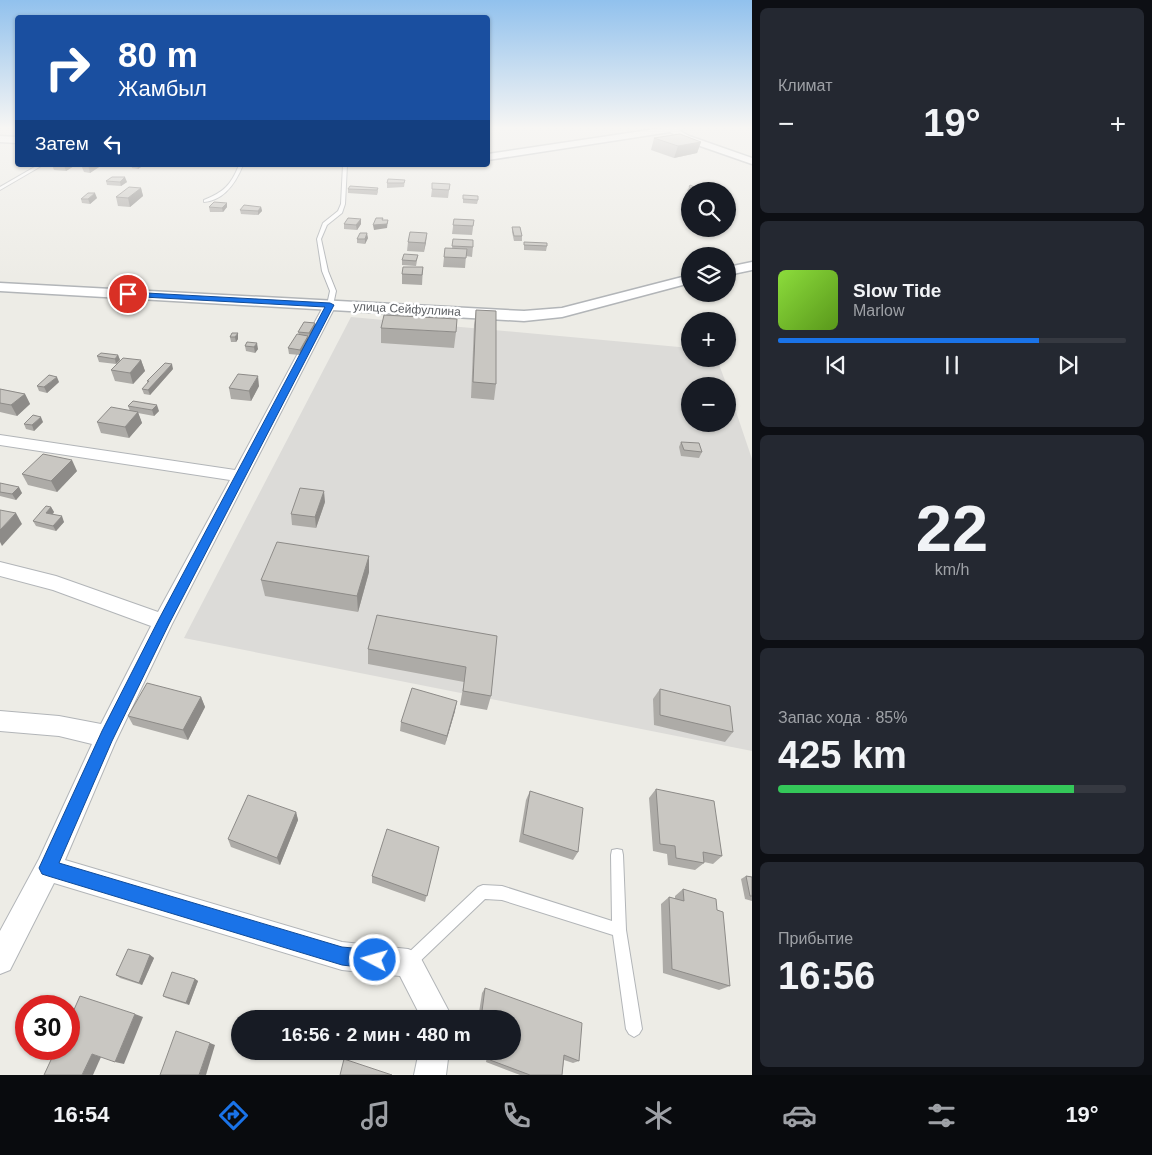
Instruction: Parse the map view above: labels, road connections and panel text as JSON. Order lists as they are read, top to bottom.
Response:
{
  "streets": {
    "street": ["улица Сейфуллина"]
  },
  "page": {
    "tile": [
      "Климат",
      ["22", "km/h"],
      ["Запас хода · 85%", "425 km"],
      ["Прибытие", "16:56"]
    ],
    "turn": ["80 m", "Жамбыл"],
    "heat": ["−", "19°", "+"],
    "then": "Затем",
    "map_buttons": ["+", "−"],
    "song": ["Slow Tide", "Marlow"],
    "limit": "30",
    "trip": "16:56 · 2 мин · 480 m",
    "tabs": ["16:54", "19°"]
  }
}
